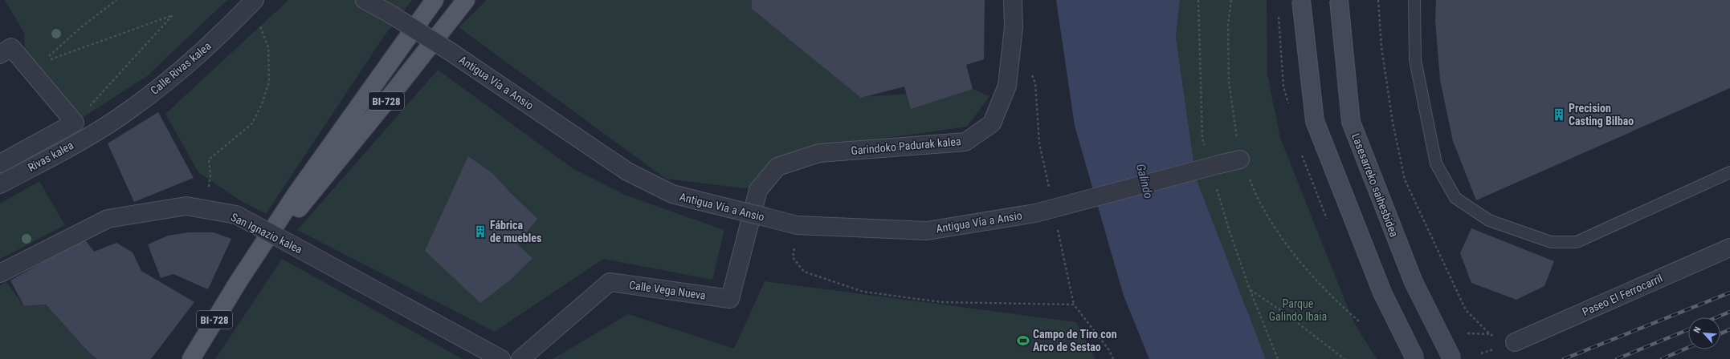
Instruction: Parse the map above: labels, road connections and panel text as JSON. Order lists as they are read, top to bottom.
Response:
{
  "streets": {
    "main road": ["BI-728", "Lasesarreko saihesbidea"],
    "street": [
      "Calle Rivas kalea",
      "Antigua Vía a Ansio",
      "Garindoko Padurak kalea",
      "Rivas kalea",
      "San Ignazio kalea",
      "Calle Vega Nueva",
      "Paseo El Ferrocarril"
    ]
  },
  "crossings": [
    ["Calle Rivas kalea", "Rivas kalea"],
    ["Garindoko Padurak kalea", "Calle Vega Nueva"]
  ],
  "water": ["Galindo"],
  "parks": ["Parque Galindo Ibaia"],
  "places": {
    "building": ["Precision Casting Bilbao", "Fábrica de muebles"],
    "sports": ["Campo de Tiro con Arco de Sestao"]
  },
  "north": "top left"
}
